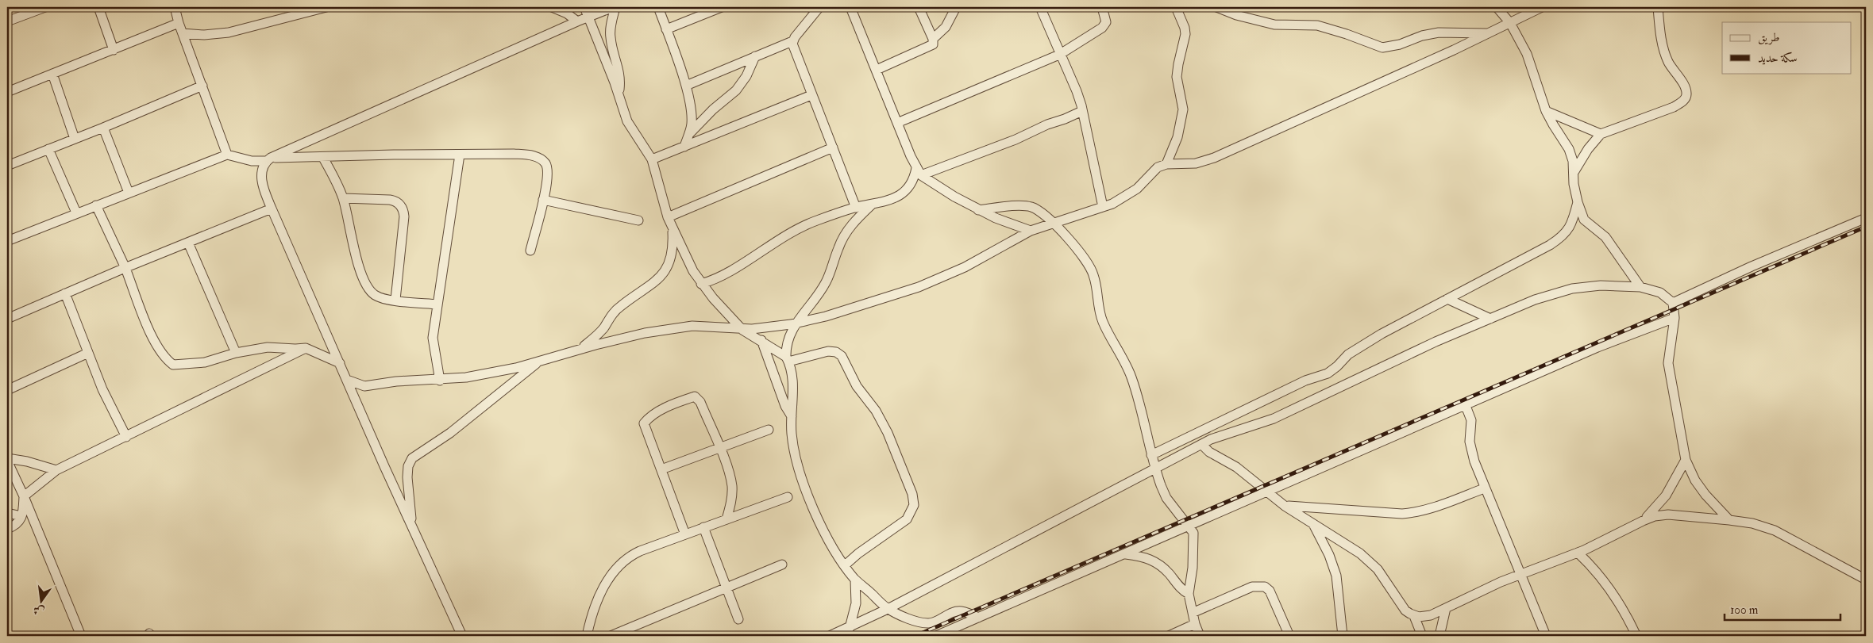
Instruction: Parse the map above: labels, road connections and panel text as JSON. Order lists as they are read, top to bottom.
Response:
{
  "legend": ["طريق", "سكة حديد"],
  "scale_bar": "100 m",
  "north": "bottom"
}
